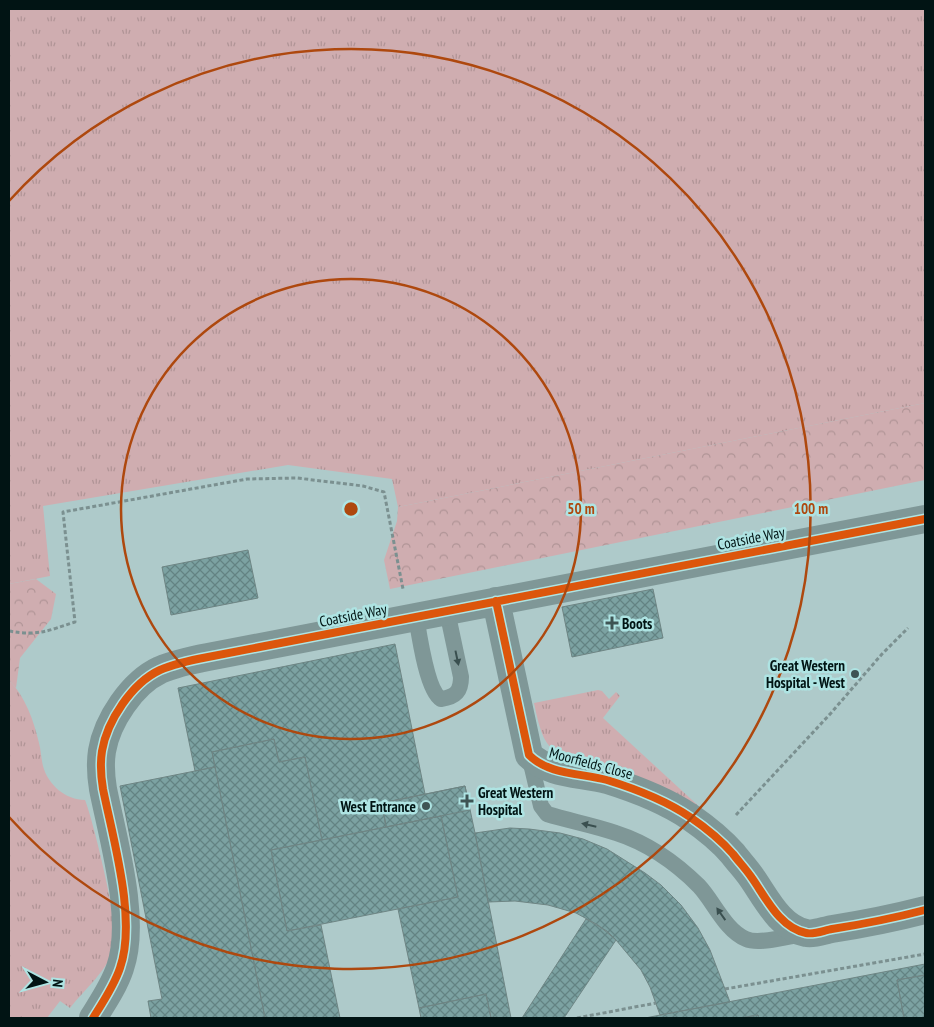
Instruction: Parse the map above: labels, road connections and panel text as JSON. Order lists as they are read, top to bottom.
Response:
{
  "streets": {
    "street": ["Coatside Way", "Moorfields Close"]
  },
  "crossings": [
    ["Coatside Way", "Moorfields Close"]
  ],
  "places": {
    "health": ["Boots", "Great Western Hospital"],
    "other": ["Great Western Hospital - West", "West Entrance"]
  },
  "north": "right",
  "rings": ["50 m", "100 m"]
}
